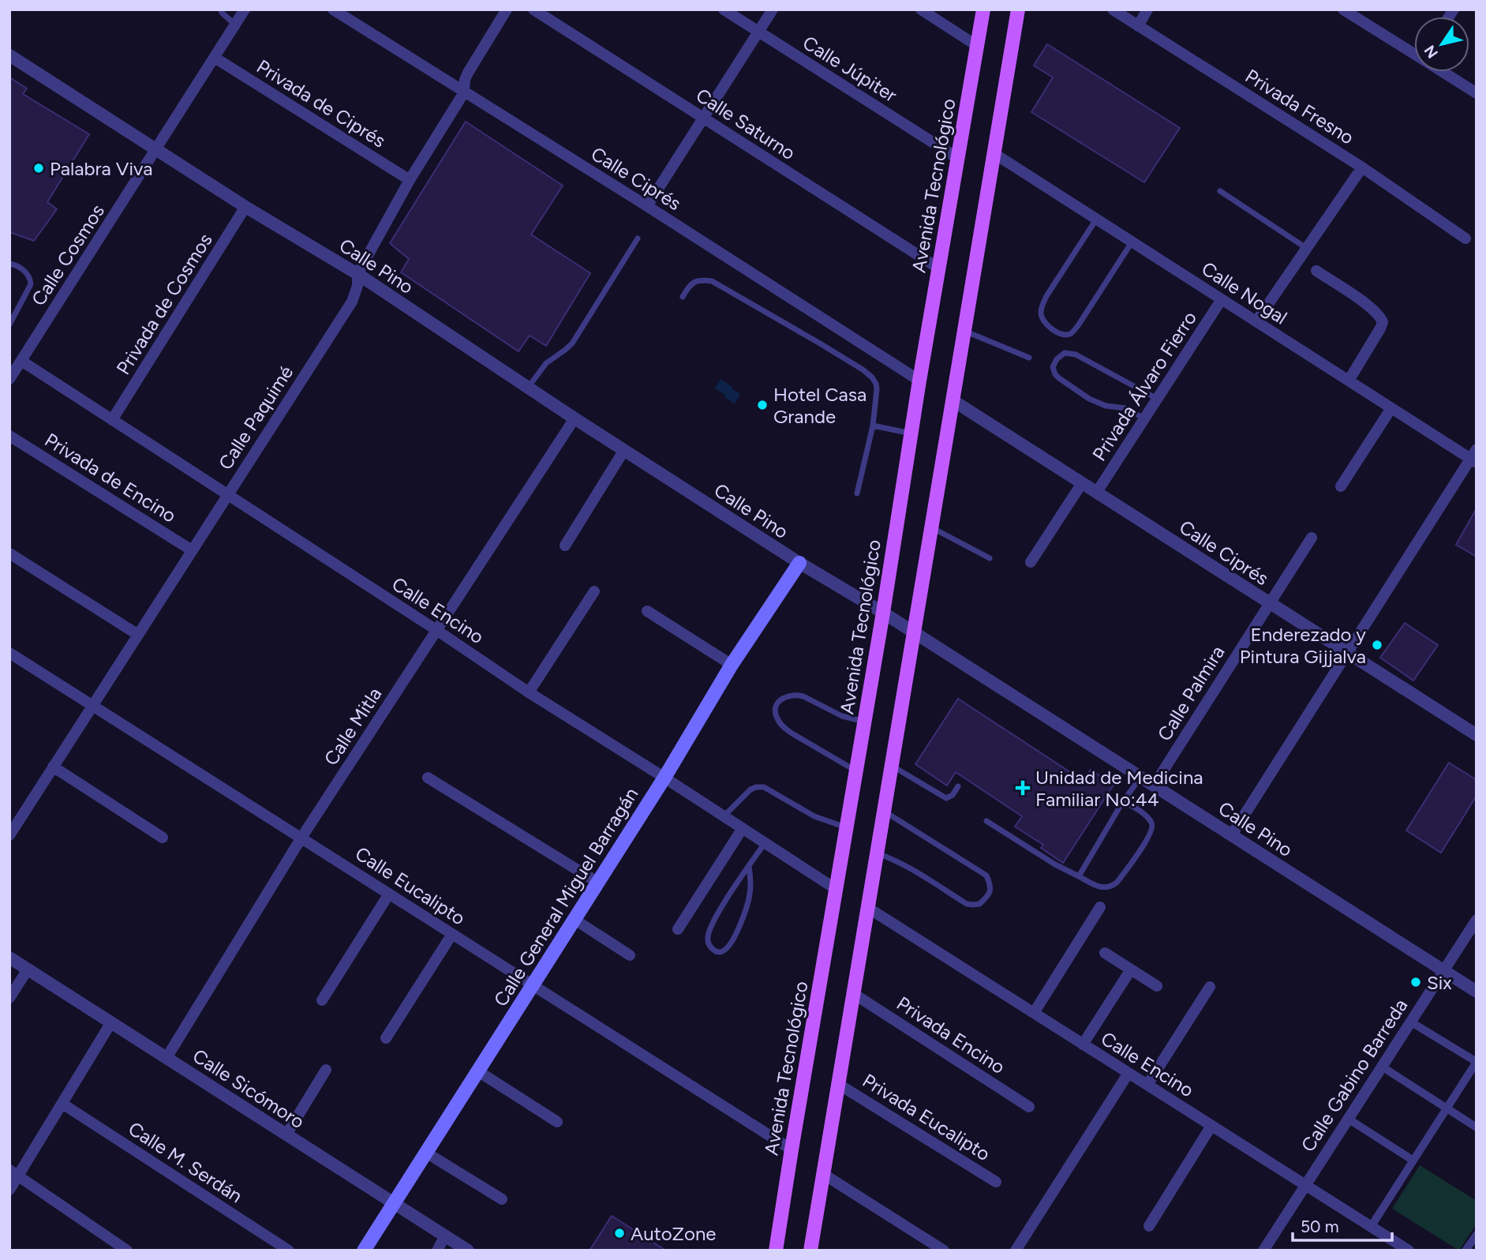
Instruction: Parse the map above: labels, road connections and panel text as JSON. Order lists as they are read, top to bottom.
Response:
{
  "streets": {
    "main road": ["Avenida Tecnológico", "Calle General Miguel Barragán"],
    "street": [
      "Calle Júpiter",
      "Privada de Ciprés",
      "Privada Fresno",
      "Calle Saturno",
      "Calle Ciprés",
      "Calle Cosmos",
      "Calle Pino",
      "Calle Nogal",
      "Privada de Cosmos",
      "Privada Álvaro Fierro",
      "Calle Paquimé",
      "Privada de Encino",
      "Calle Encino",
      "Calle Palmira",
      "Calle Mitla",
      "Calle Eucalipto",
      "Privada Encino",
      "Calle Gabino Barreda",
      "Calle Sicómoro",
      "Privada Eucalipto",
      "Calle M. Serdán"
    ]
  },
  "crossings": [
    ["Calle Júpiter", "Avenida Tecnológico"],
    ["Privada de Ciprés", "Calle Cosmos"],
    ["Privada de Ciprés", "Calle Paquimé"],
    ["Calle Saturno", "Avenida Tecnológico"],
    ["Calle Ciprés", "Avenida Tecnológico"],
    ["Calle Ciprés", "Privada Álvaro Fierro"],
    ["Calle Ciprés", "Calle Paquimé"],
    ["Calle Ciprés", "Calle Palmira"],
    ["Avenida Tecnológico", "Calle Pino"],
    ["Avenida Tecnológico", "Calle Encino"],
    ["Avenida Tecnológico", "Calle Eucalipto"],
    ["Calle Cosmos", "Calle Pino"],
    ["Calle Cosmos", "Calle Encino"],
    ["Calle Pino", "Privada de Cosmos"],
    ["Calle Pino", "Calle Paquimé"],
    ["Calle Pino", "Calle Palmira"],
    ["Calle Pino", "Calle Mitla"],
    ["Calle Pino", "Calle General Miguel Barragán"],
    ["Calle Pino", "Calle Gabino Barreda"],
    ["Calle Nogal", "Privada Álvaro Fierro"],
    ["Privada de Cosmos", "Calle Encino"],
    ["Calle Paquimé", "Privada de Encino"],
    ["Calle Paquimé", "Calle Encino"],
    ["Calle Paquimé", "Calle Eucalipto"],
    ["Calle Encino", "Calle Mitla"],
    ["Calle Encino", "Calle General Miguel Barragán"],
    ["Calle Encino", "Calle Gabino Barreda"],
    ["Calle Mitla", "Calle Eucalipto"],
    ["Calle Mitla", "Calle Sicómoro"],
    ["Calle Eucalipto", "Calle General Miguel Barragán"],
    ["Calle General Miguel Barragán", "Calle Sicómoro"]
  ],
  "places": {
    "other": [
      "Palabra Viva",
      "Hotel Casa Grande",
      "Enderezado y Pintura Gijjalva",
      "Six",
      "AutoZone"
    ],
    "health": ["Unidad de Medicina Familiar No:44"]
  },
  "scale_bar": "50 m",
  "north": "bottom left"
}
